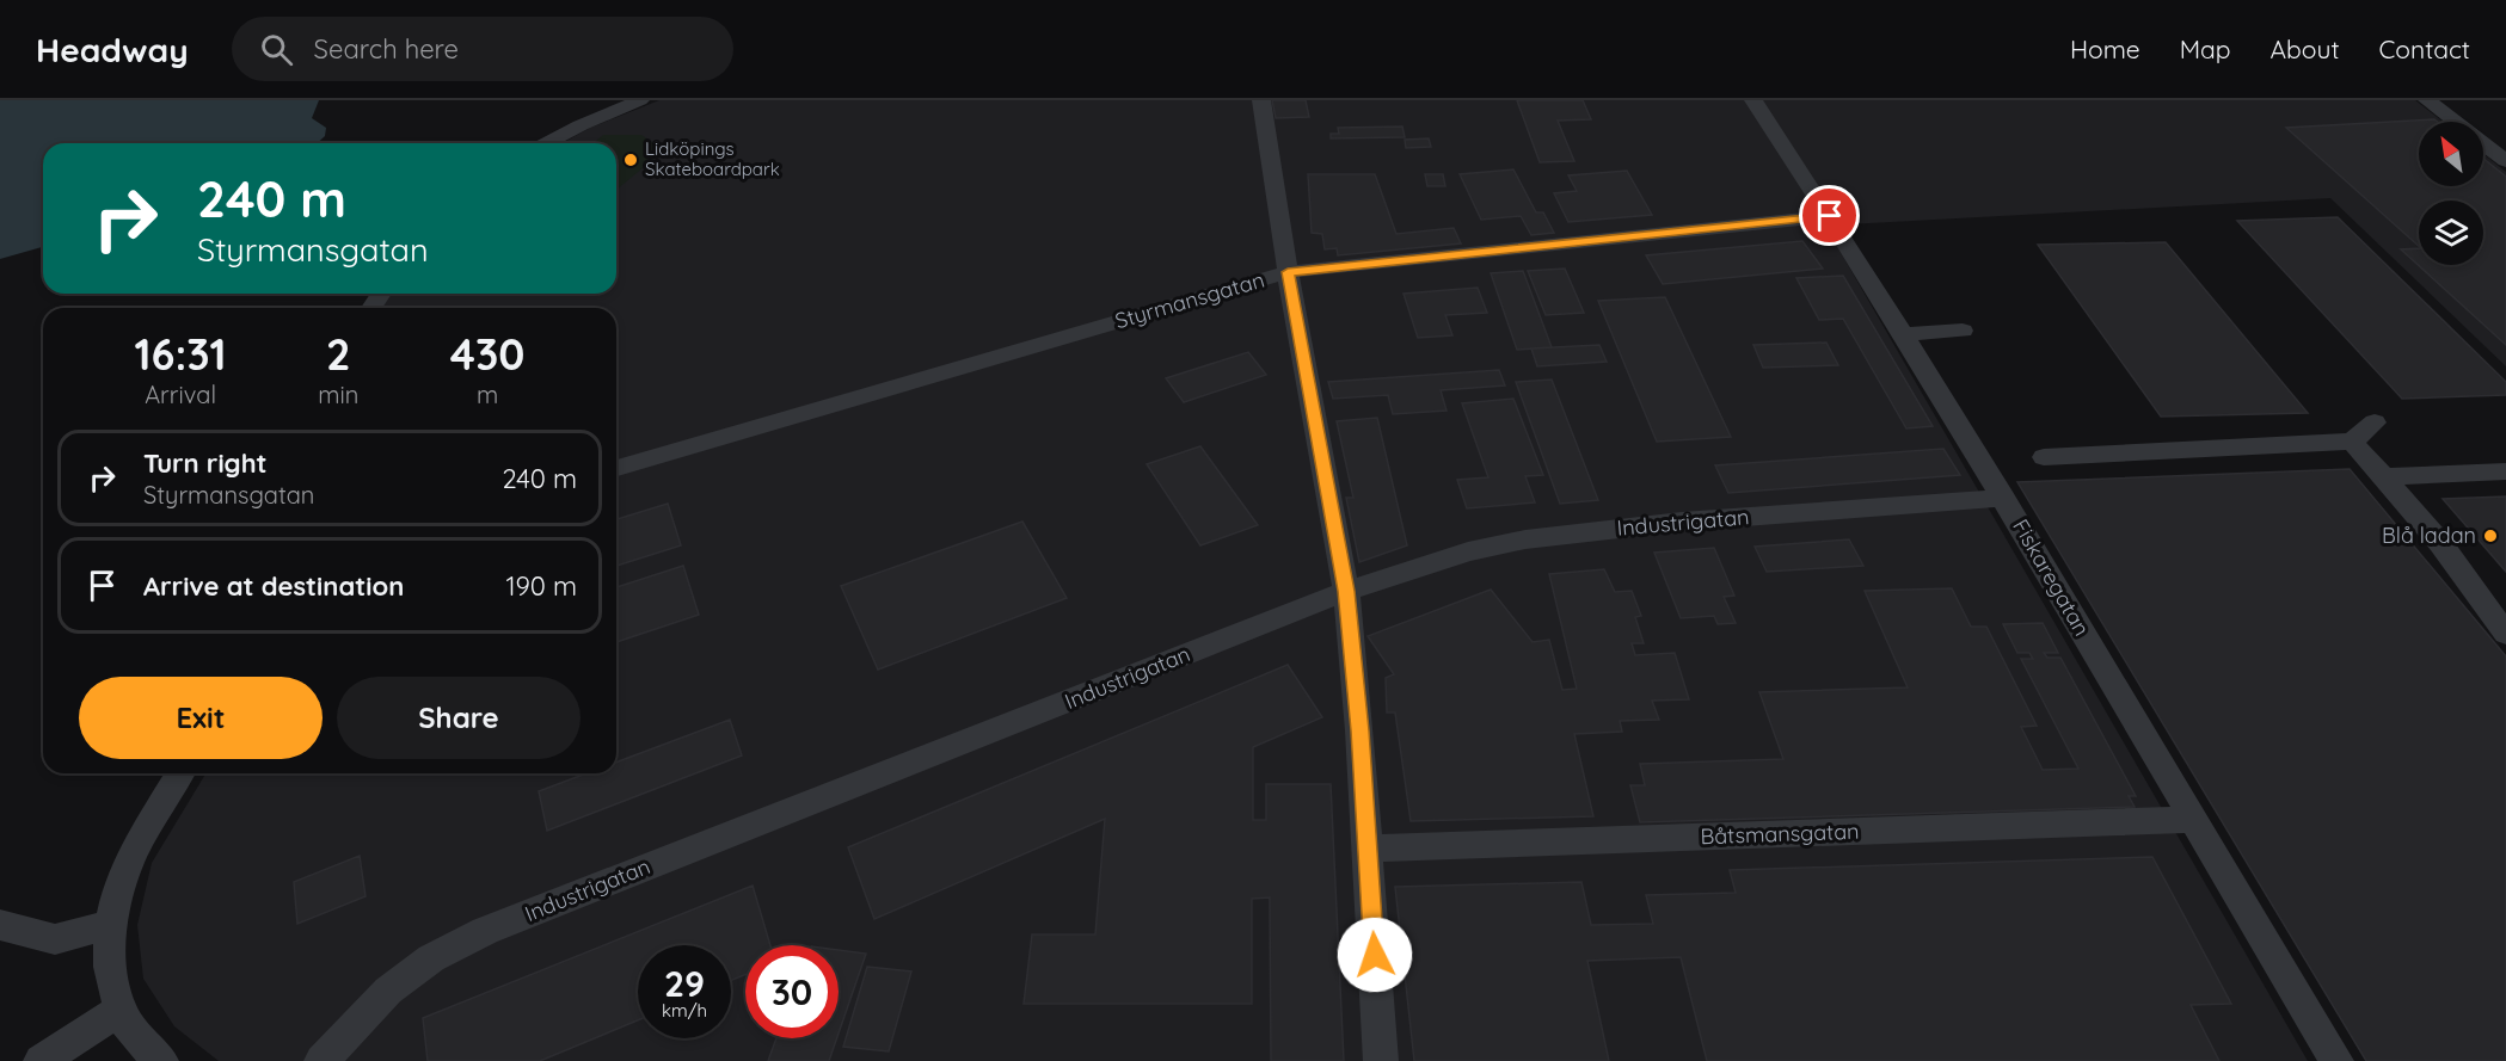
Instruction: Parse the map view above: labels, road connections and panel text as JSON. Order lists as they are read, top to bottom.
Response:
{
  "streets": {
    "street": [
      "Styrmansgatan",
      "Industrigatan",
      "Fiskaregatan",
      "Båtsmansgatan"
    ]
  },
  "crossings": [
    ["Styrmansgatan", "Fiskaregatan"],
    ["Industrigatan", "Fiskaregatan"],
    ["Fiskaregatan", "Båtsmansgatan"]
  ],
  "places": ["Lidköpings Skateboardpark", "Blå ladan"],
  "north": "top left",
  "page": {
    "header": "Headway",
    "search": "Search here",
    "nav": [
      "Home",
      "Map",
      "About",
      "Contact"
    ],
    "turn": ["240 m", "Styrmansgatan"],
    "eta": [
      "16:31",
      "Arrival",
      "2",
      "min",
      "430",
      "m"
    ],
    "list": [
      {
        "name": "Turn right",
        "note": "Styrmansgatan",
        "value": "240 m"
      },
      {
        "name": "Arrive at destination",
        "value": "190 m"
      }
    ],
    "buttons": ["Exit", "Share"],
    "speed": "29 km/h",
    "limit": "30"
  }
}
